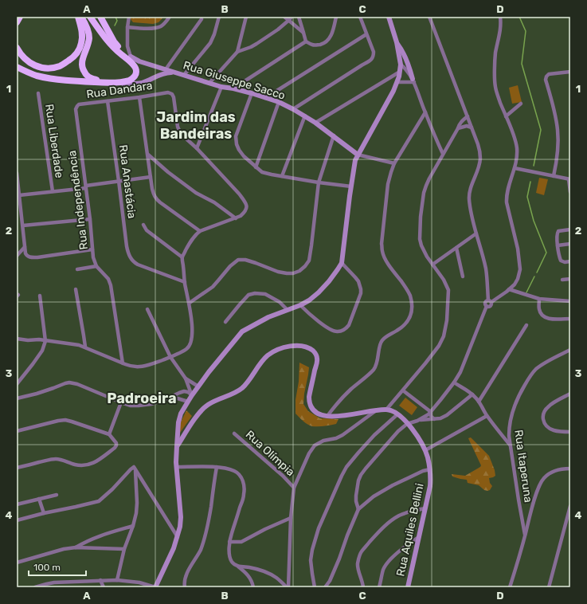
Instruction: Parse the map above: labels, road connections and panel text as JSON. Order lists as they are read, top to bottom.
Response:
{
  "streets": {
    "main road": ["Rua Giuseppe Sacco", "Rua Aquiles Bellini"],
    "street": [
      "Rua Dandara",
      "Rua Liberdade",
      "Rua Anastácia",
      "Rua Independência",
      "Rua Olímpia",
      "Rua Itaperuna"
    ]
  },
  "crossings": [
    ["Rua Dandara", "Rua Anastácia"],
    ["Rua Dandara", "Rua Independência"]
  ],
  "districts": ["Jardim das Bandeiras", "Padroeira"],
  "scale_bar": "100 m",
  "grid": {
    "columns": [
      "A",
      "B",
      "C",
      "D"
    ],
    "rows": [
      "1",
      "2",
      "3",
      "4"
    ]
  }
}
